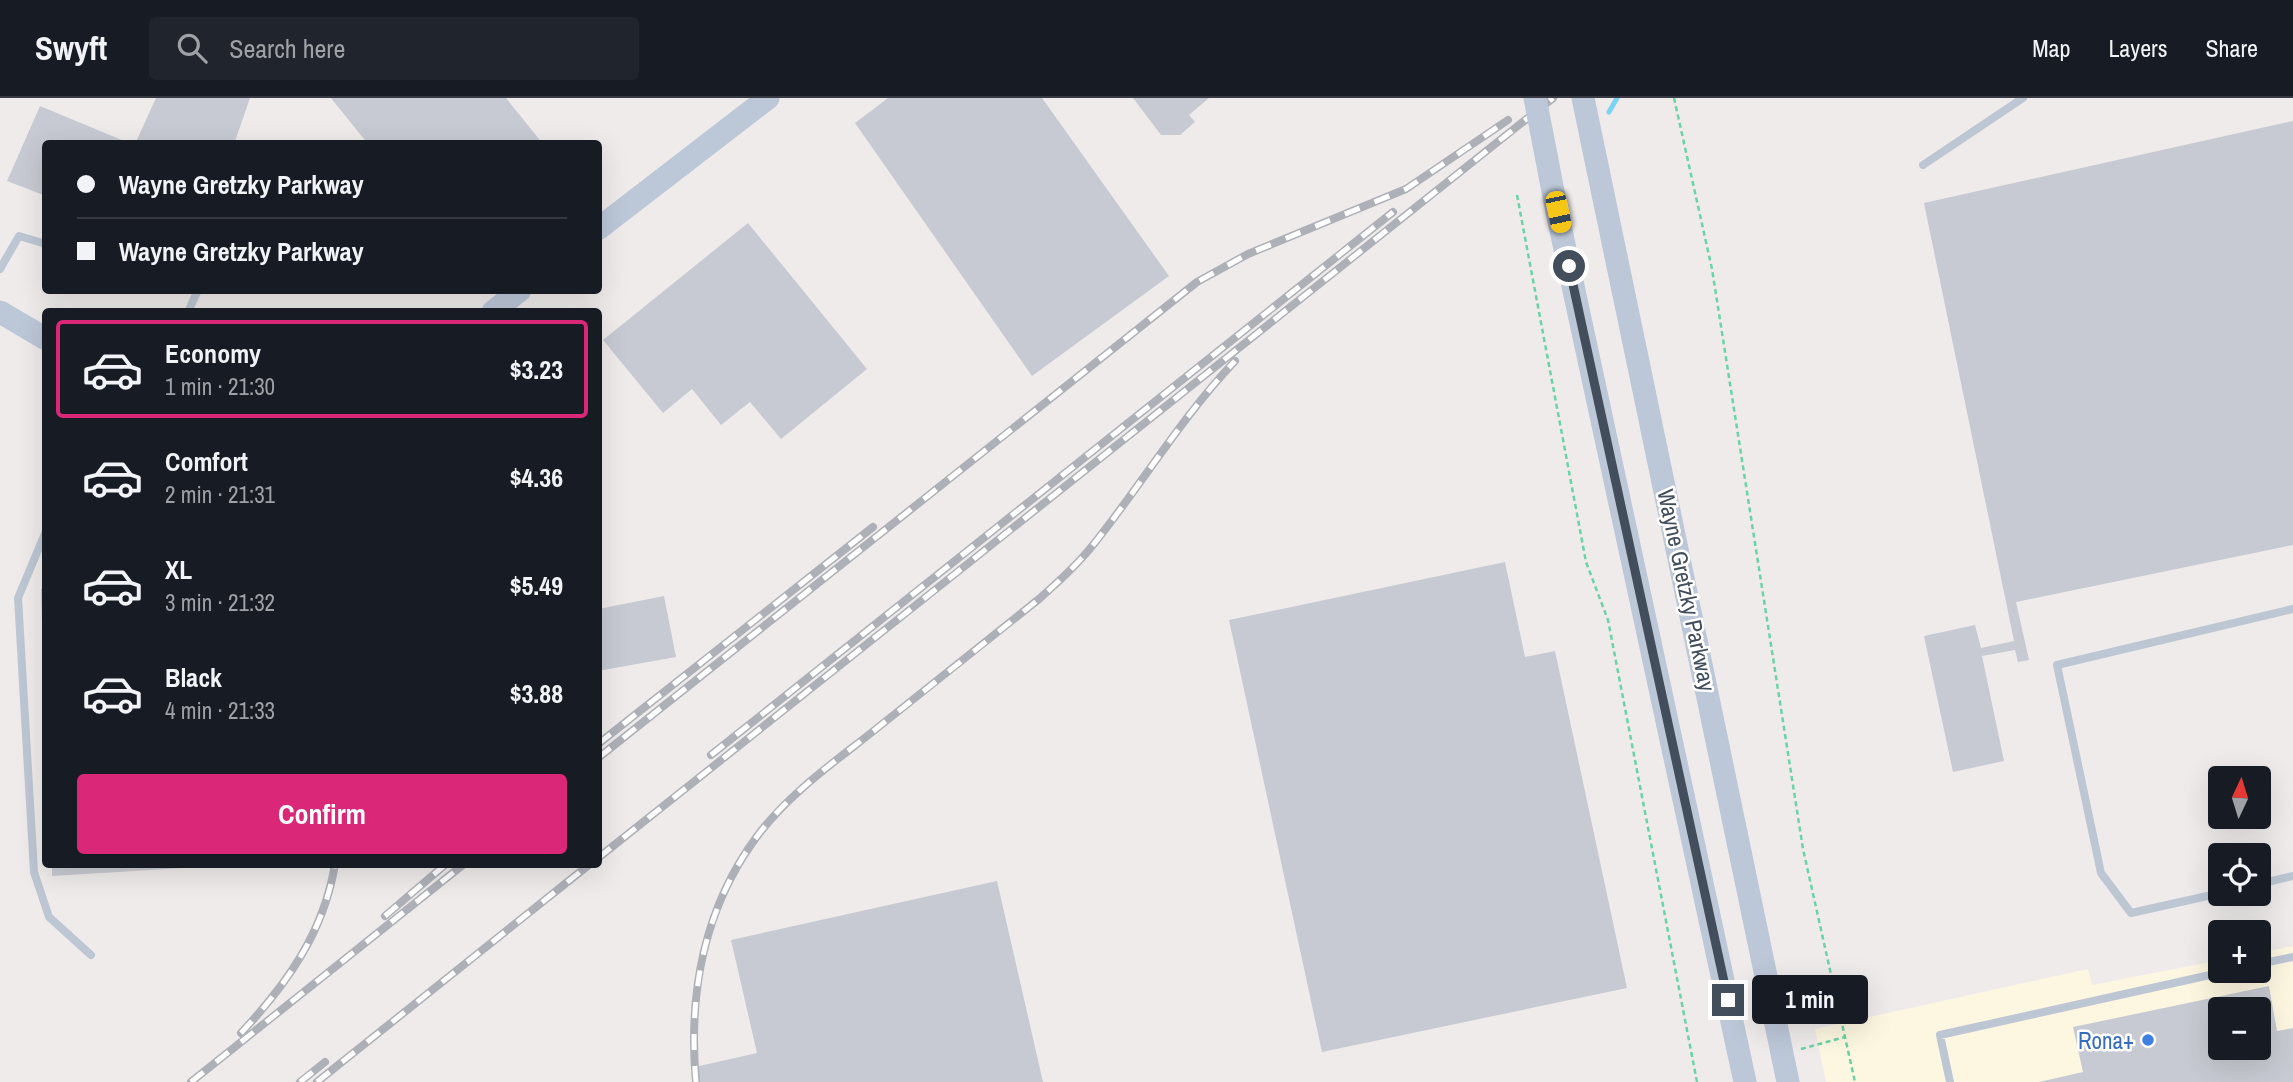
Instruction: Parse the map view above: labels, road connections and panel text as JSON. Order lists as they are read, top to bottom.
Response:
{
  "streets": {
    "main road": ["Wayne Gretzky Parkway"]
  },
  "places": ["Rona+"],
  "north": "top",
  "page": {
    "header": "Swyft",
    "search": "Search here",
    "nav": ["Map", "Layers", "Share"],
    "banner": ["Wayne Gretzky Parkway", "Wayne Gretzky Parkway"],
    "list": [
      {
        "name": "Economy",
        "note": "1 min · 21:30",
        "value": "$3.23"
      },
      {
        "name": "Comfort",
        "note": "2 min · 21:31",
        "value": "$4.36"
      },
      {
        "name": "XL",
        "note": "3 min · 21:32",
        "value": "$5.49"
      },
      {
        "name": "Black",
        "note": "4 min · 21:33",
        "value": "$3.88"
      }
    ],
    "buttons": "Confirm",
    "map_buttons": ["+", "−"],
    "bubble": "1 min"
  }
}
